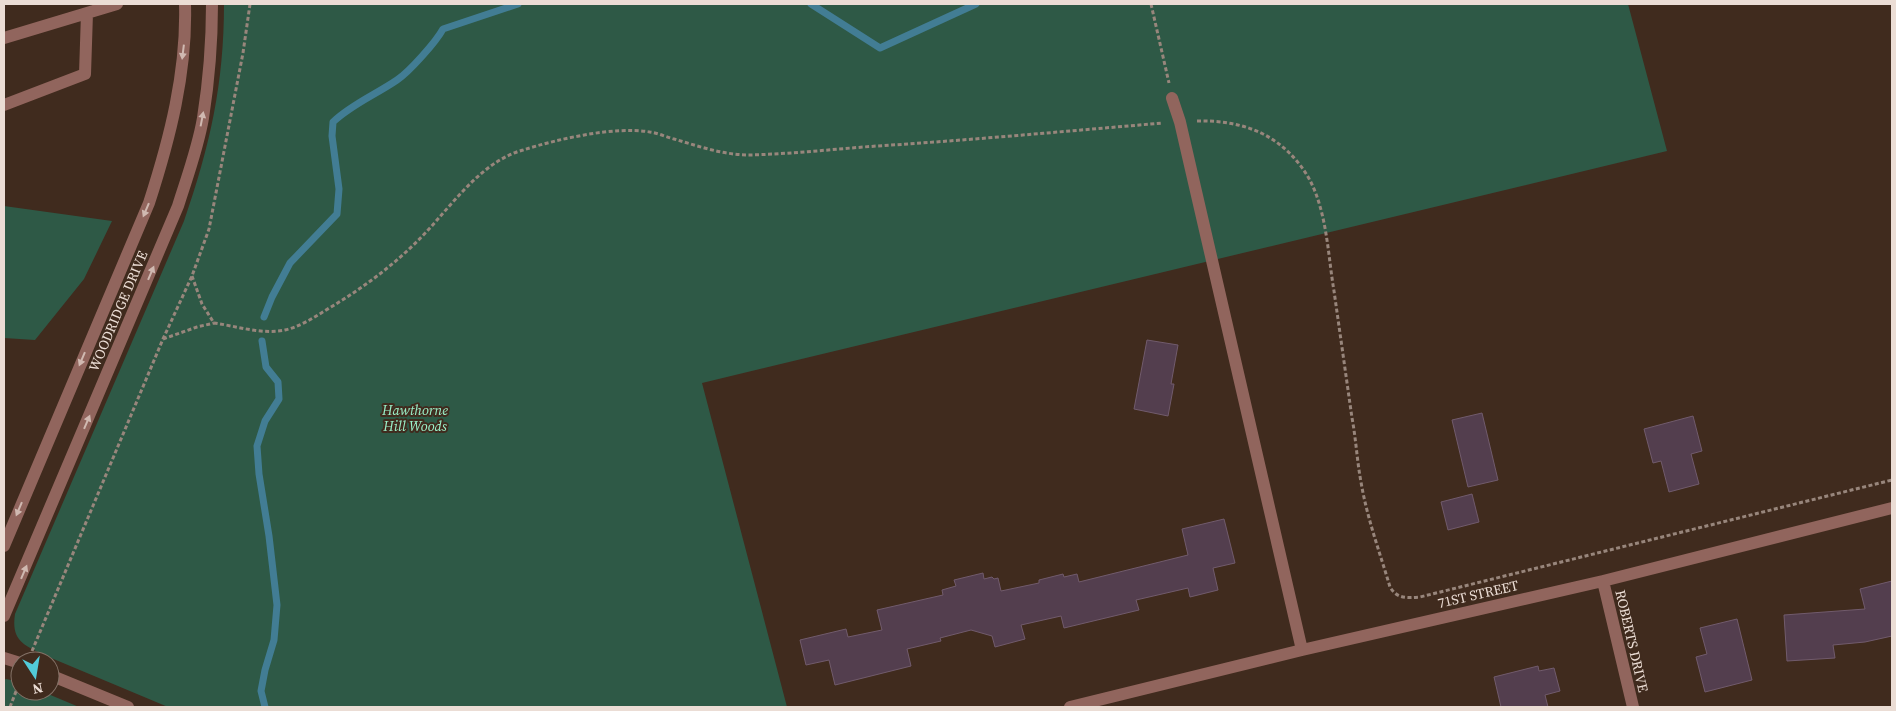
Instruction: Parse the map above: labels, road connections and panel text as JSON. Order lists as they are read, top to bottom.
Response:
{
  "streets": {
    "street": ["WOODRIDGE DRIVE", "71ST STREET", "ROBERTS DRIVE"]
  },
  "crossings": [
    ["71ST STREET", "ROBERTS DRIVE"]
  ],
  "parks": ["Hawthorne Hill Woods"],
  "north": "bottom"
}
